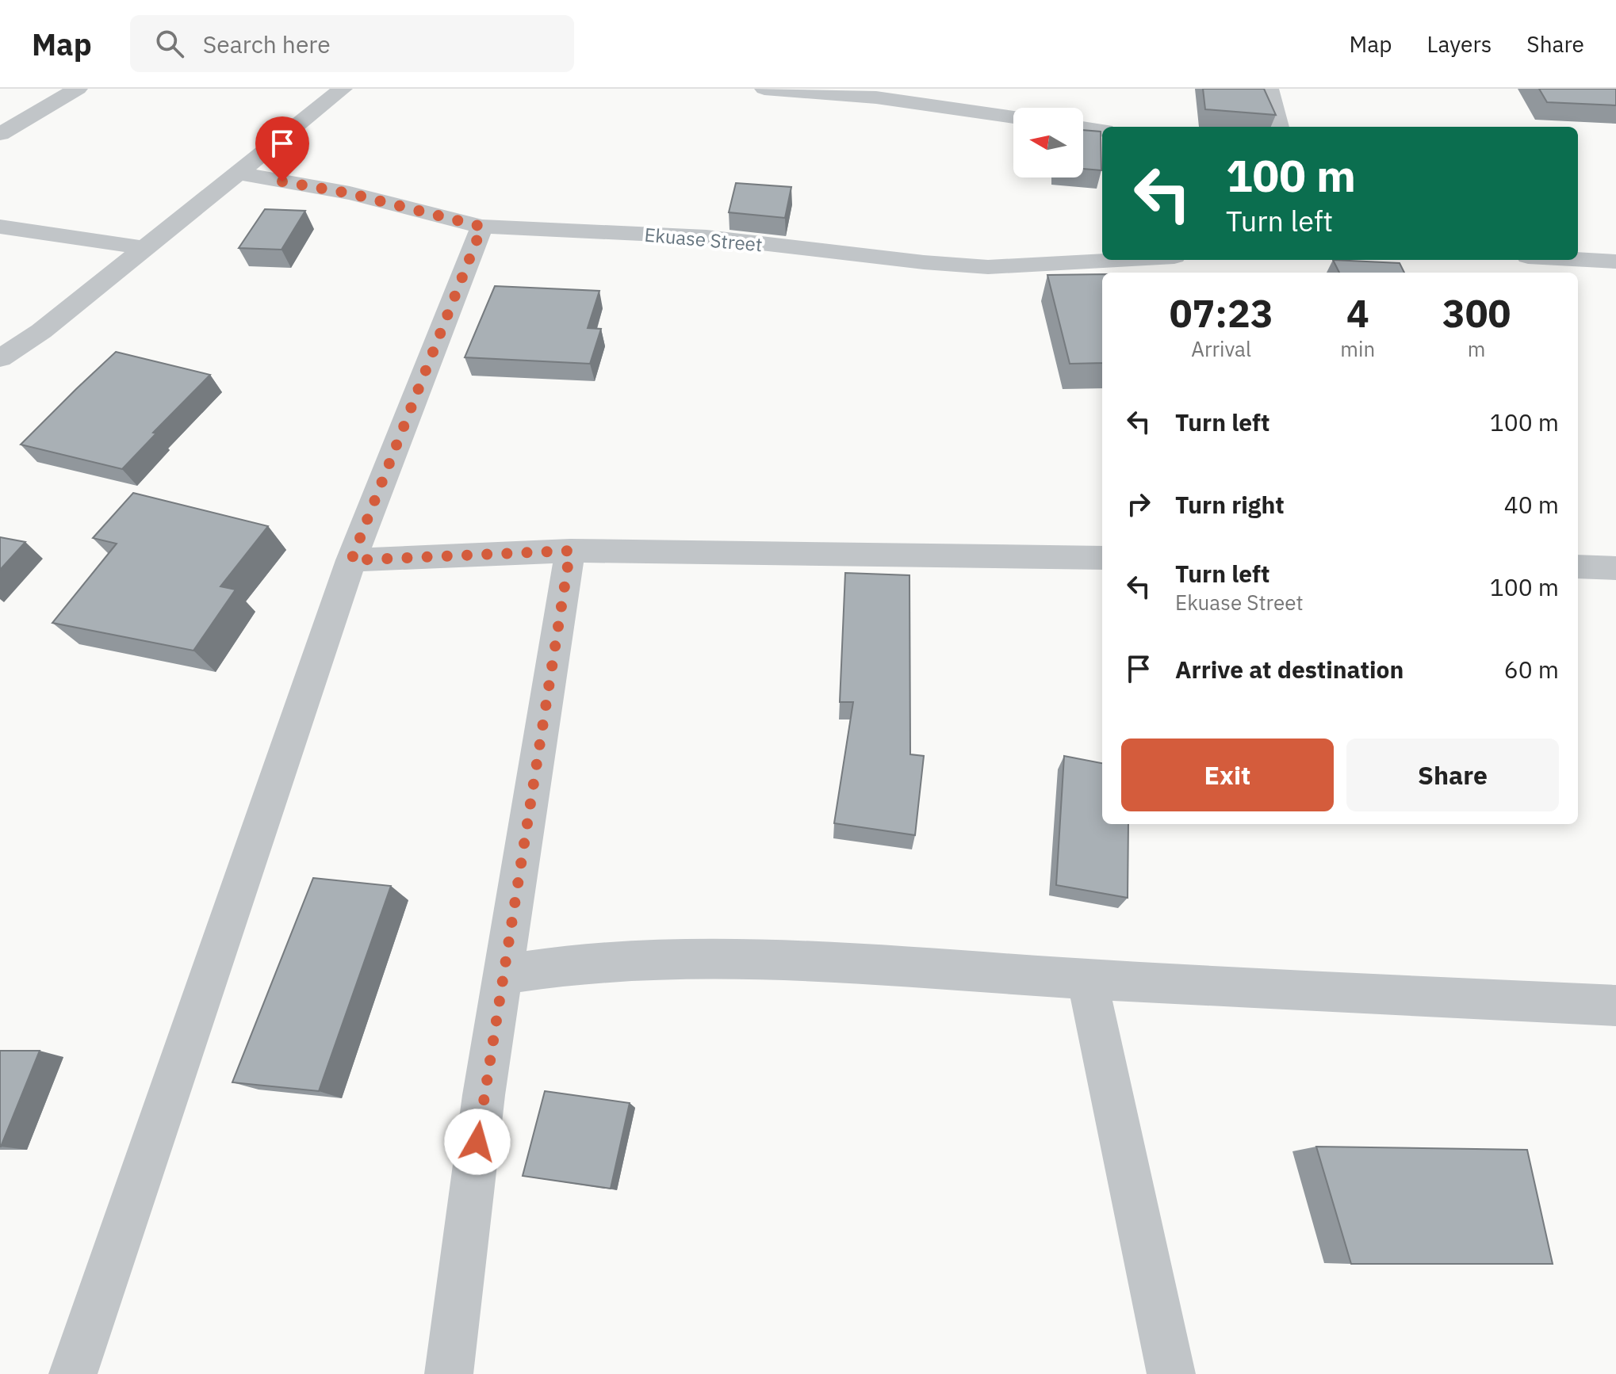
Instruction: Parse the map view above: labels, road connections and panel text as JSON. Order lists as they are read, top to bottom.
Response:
{
  "streets": {
    "street": ["Ekuase Street"]
  },
  "north": "left",
  "page": {
    "header": "Map",
    "search": "Search here",
    "nav": ["Map", "Layers", "Share"],
    "turn": ["100 m", "Turn left"],
    "eta": [
      "07:23",
      "Arrival",
      "4",
      "min",
      "300",
      "m"
    ],
    "list": [
      {
        "name": "Turn left",
        "value": "100 m"
      },
      {
        "name": "Turn right",
        "value": "40 m"
      },
      {
        "name": "Turn left",
        "note": "Ekuase Street",
        "value": "100 m"
      },
      {
        "name": "Arrive at destination",
        "value": "60 m"
      }
    ],
    "buttons": ["Exit", "Share"]
  }
}
